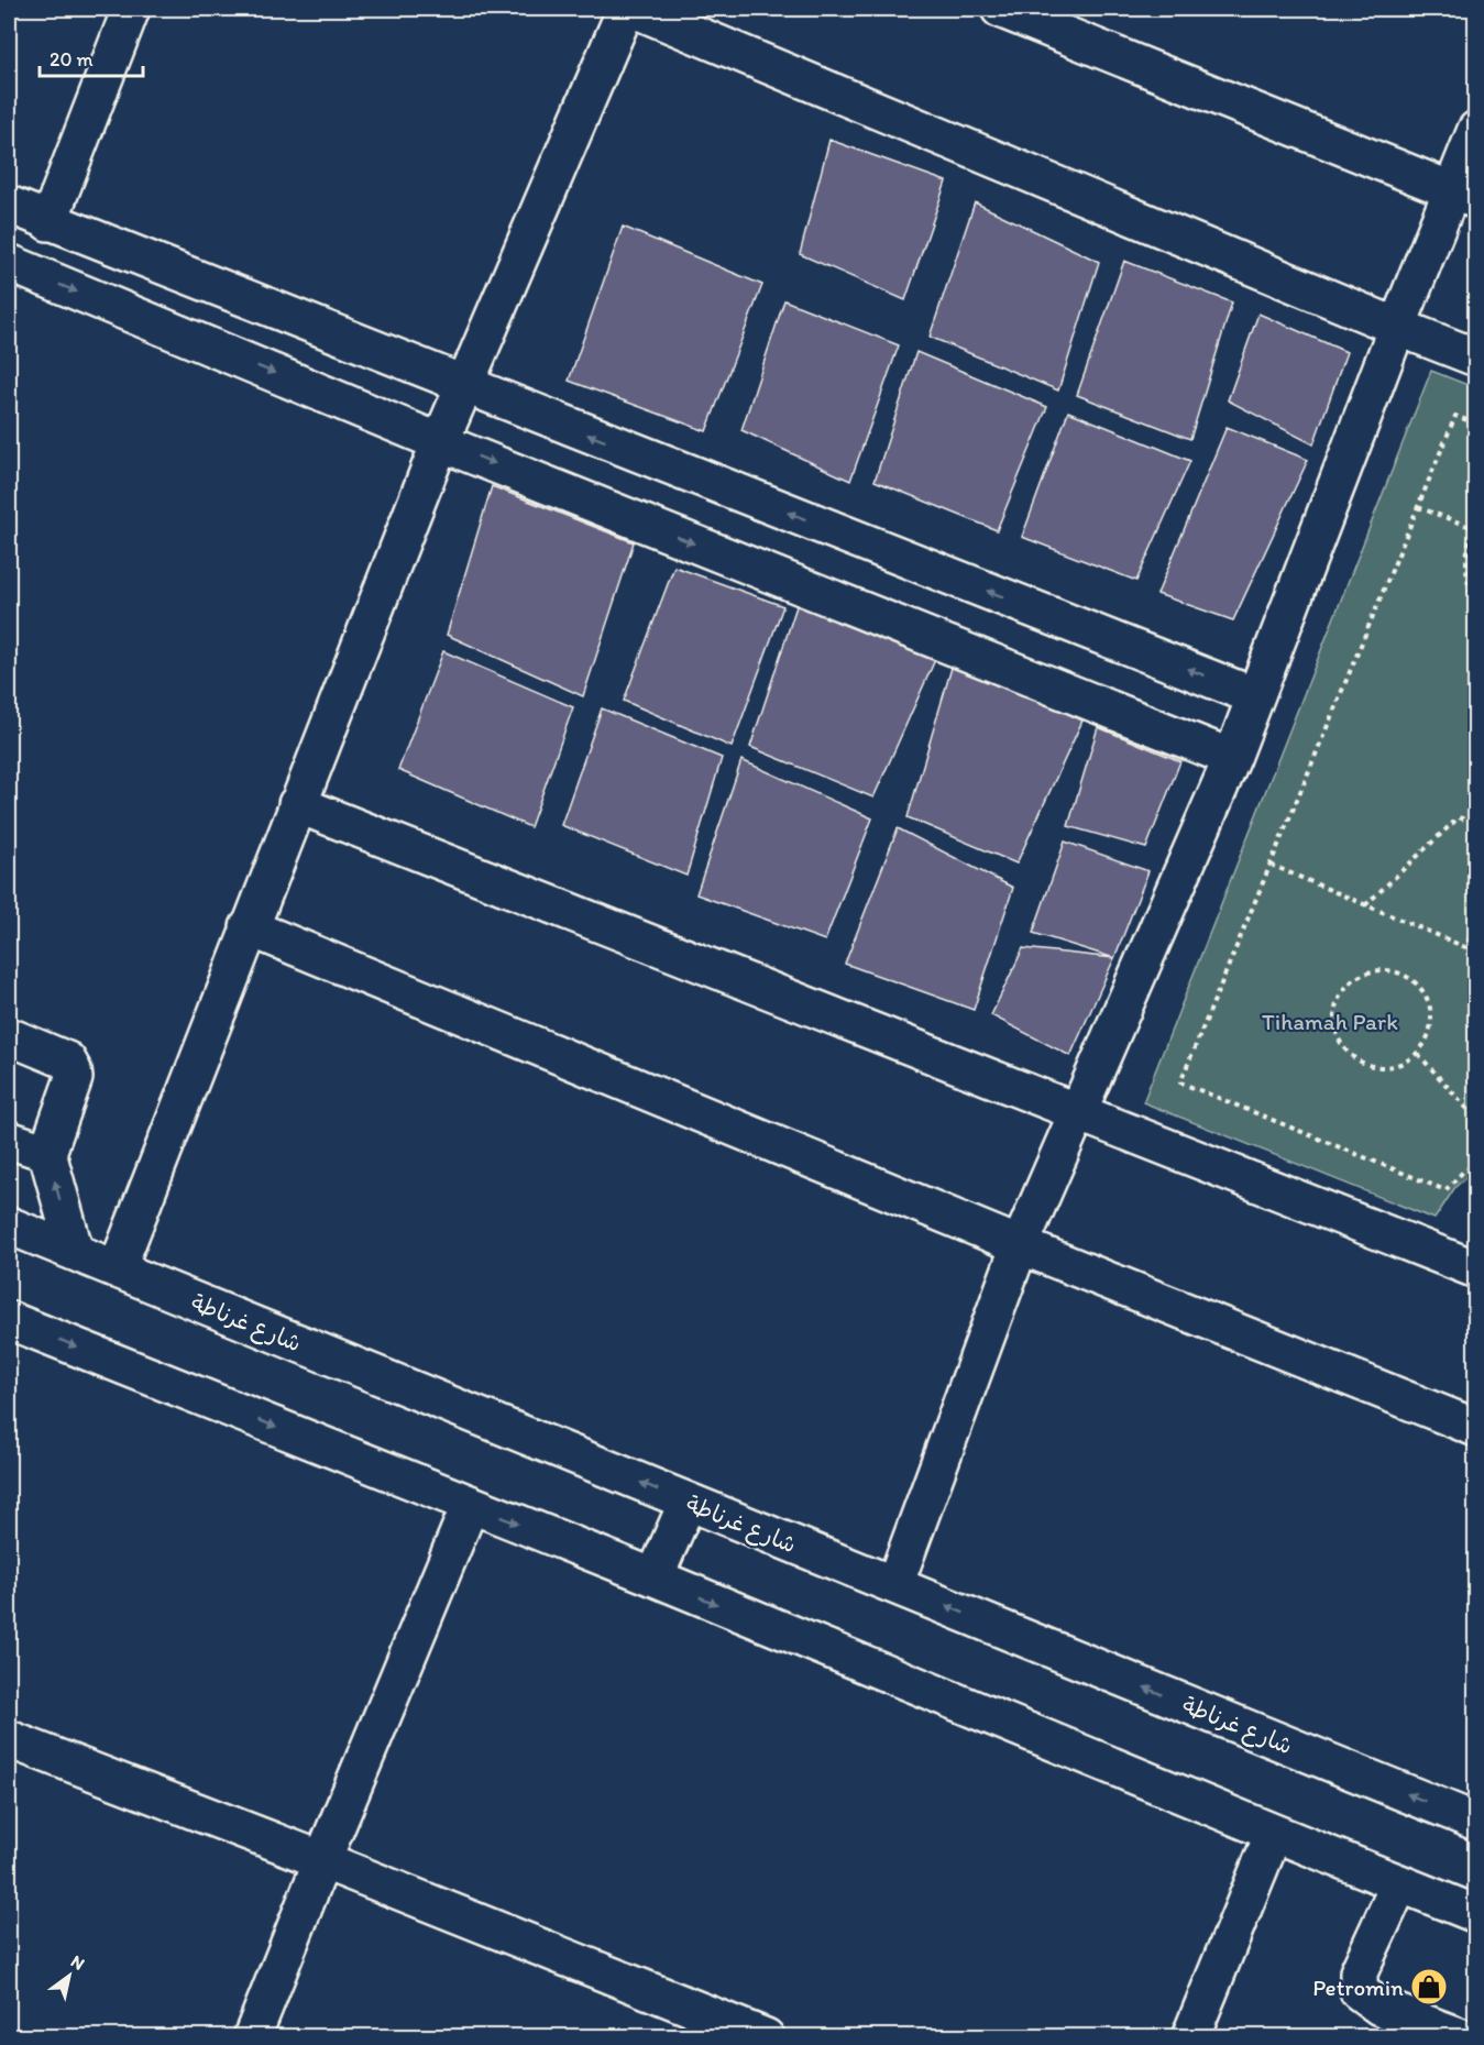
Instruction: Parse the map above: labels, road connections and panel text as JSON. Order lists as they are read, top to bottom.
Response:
{
  "streets": {
    "street": ["شارع غرناطة"]
  },
  "parks": ["Tihamah Park"],
  "places": {
    "shop": ["Petromin"]
  },
  "scale_bar": "20 m",
  "north": "top right"
}
